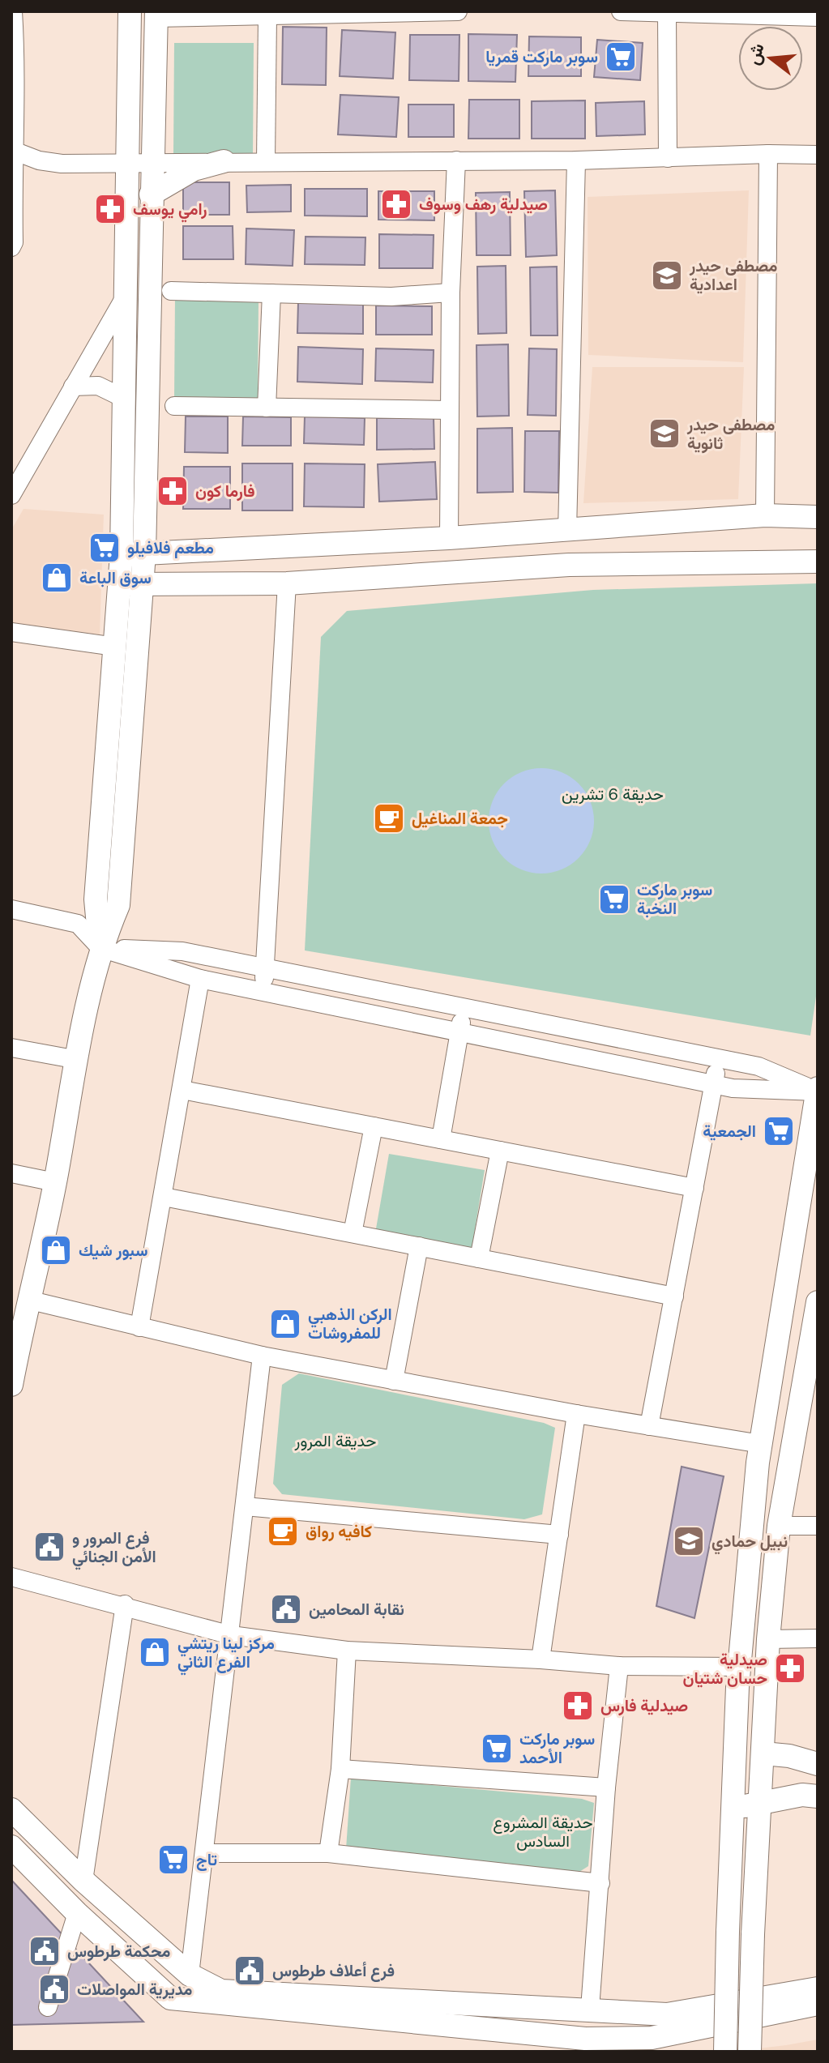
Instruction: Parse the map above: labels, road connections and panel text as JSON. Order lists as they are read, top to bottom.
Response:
{
  "parks": ["حديقة 6 تشرين", "حديقة المرور", "حديقة المشروع السادس"],
  "places": {
    "supermarket": [
      "سوبر ماركت قمريا",
      "مطعم فلافيلو",
      "سوبر ماركت النخبة",
      "الجمعية",
      "سوبر ماركت الأحمد",
      "تاج"
    ],
    "pharmacy": [
      "صيدلية رهف وسوف",
      "رامي يوسف",
      "فارما كون",
      "صيدلية حسان شتيان",
      "صيدلية فارس"
    ],
    "school or university": ["مصطفى حيدر اعدادية", "مصطفى حيدر ثانوية", "نبيل حمادي"],
    "shop": [
      "سوق الباعة",
      "سبور شيك",
      "الركن الذهبي للمفروشات",
      "مركز لينا ريتشي الفرع الثاني"
    ],
    "cafe": ["جمعة المناغيل", "كافيه رواق"],
    "public building": [
      "فرع المرور و الأمن الجنائي",
      "نقابة المحامين",
      "محكمة طرطوس",
      "فرع أعلاف طرطوس",
      "مديرية المواصلات"
    ]
  },
  "north": "left"
}
